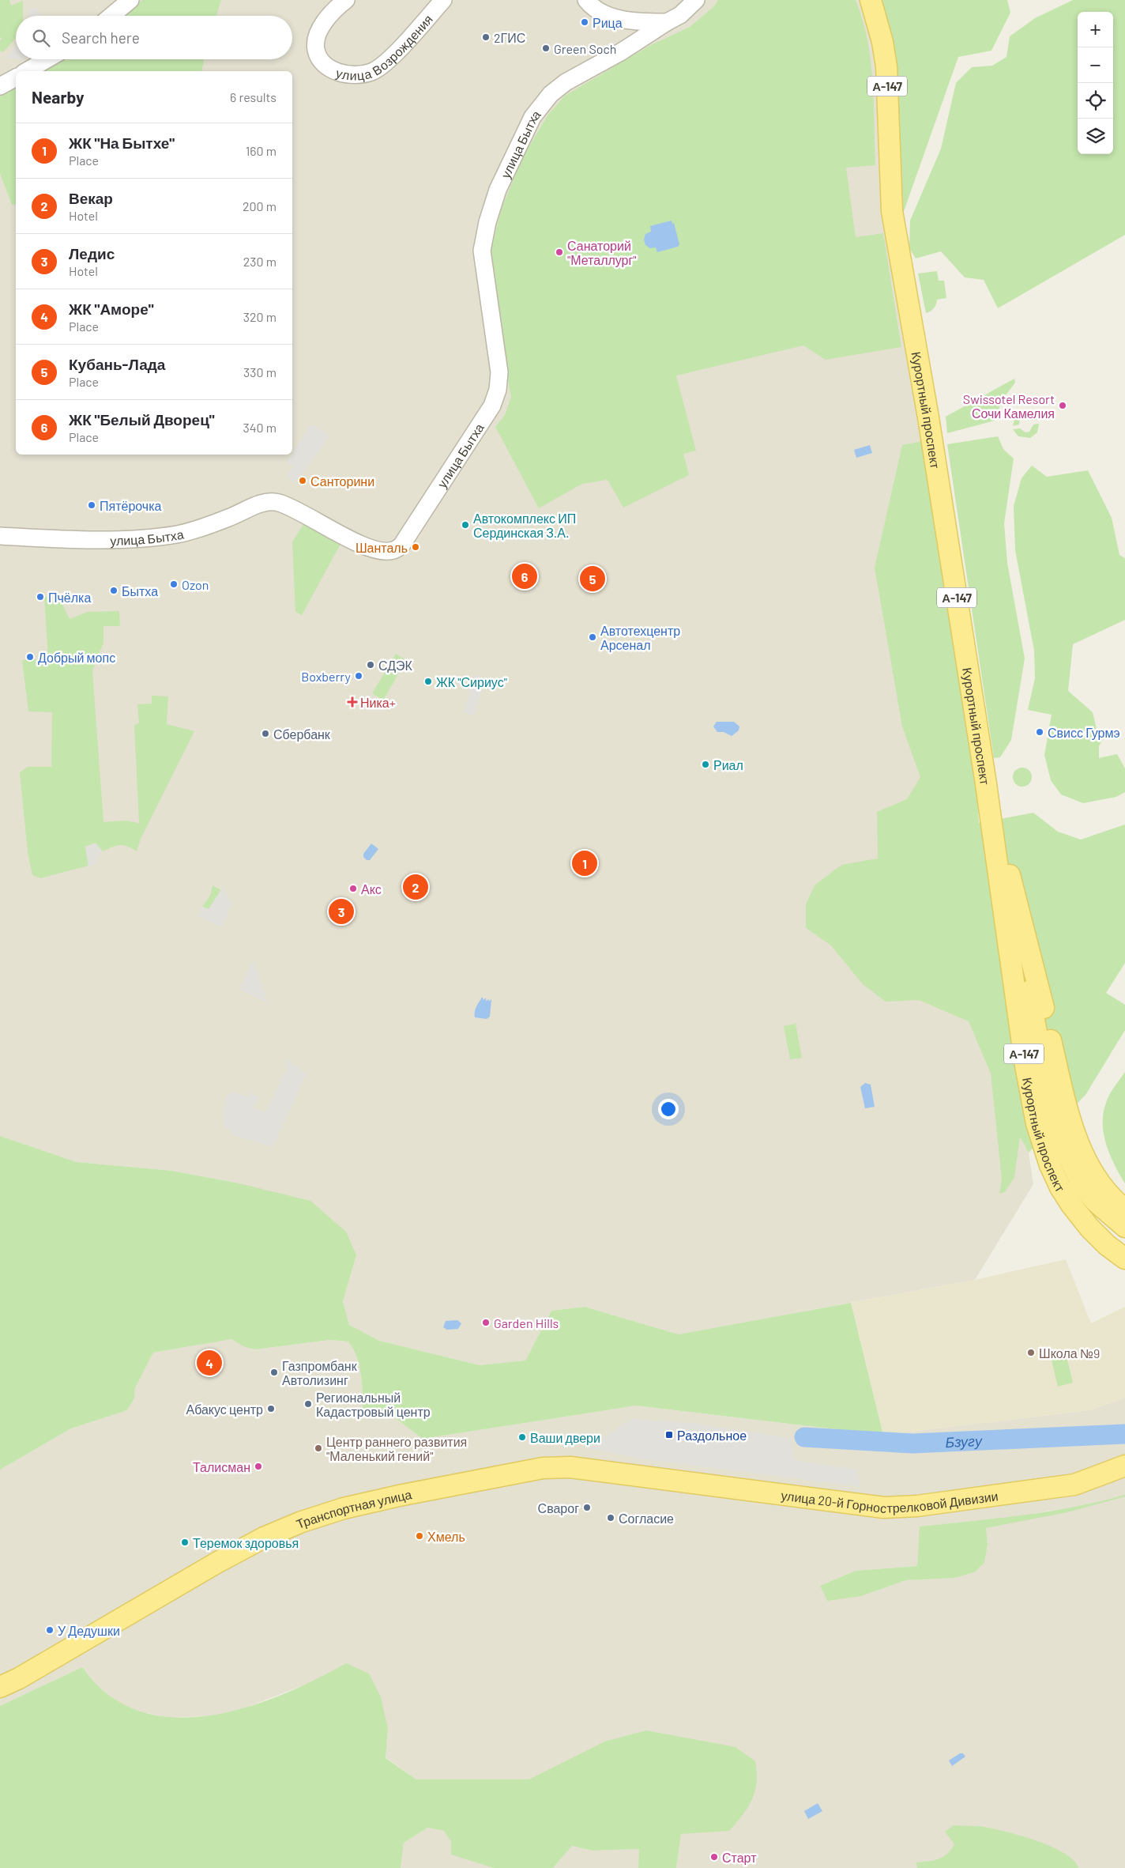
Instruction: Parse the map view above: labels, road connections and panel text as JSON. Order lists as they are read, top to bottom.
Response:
{
  "streets": {
    "main road": [
      "А-147",
      "Курортный проспект",
      "улица 20-й Горнострелковой Дивизии",
      "Транспортная улица"
    ],
    "street": ["улица Возрождения", "улица Бытха"]
  },
  "crossings": [
    ["А-147", "Курортный проспект"],
    ["улица 20-й Горнострелковой Дивизии", "Транспортная улица"]
  ],
  "water": ["Бзугу"],
  "places": {
    "other": [
      "Рица",
      "2ГИС",
      "Green Soch",
      "Санаторий \"Металлург\"",
      "Swissotel Resort Сочи Камелия",
      "Санторини",
      "Пятёрочка",
      "Автокомплекс ИП Сердинская З.А.",
      "Шанталь",
      "Ozon",
      "Бытха",
      "Пчёлка",
      "Автотехцентр Арсенал",
      "Добрый мопс",
      "СДЭК",
      "Boxberry",
      "ЖК \"Сириус\"",
      "Свисс Гурмэ",
      "Сбербанк",
      "Риал",
      "Акс",
      "Garden Hills",
      "Школа №9",
      "Газпромбанк Автолизинг",
      "Региональный Кадастровый центр",
      "Абакус центр",
      "Ваши двери",
      "Центр раннего развития \"Маленький гений\"",
      "Талисман",
      "Сварог",
      "Согласие",
      "Хмель",
      "Теремок здоровья",
      "У Дедушки",
      "Старт"
    ],
    "health": ["Ника+"],
    "transit": ["Раздольное"]
  },
  "page": {
    "map_buttons": ["+", "−"],
    "search": "Search here",
    "heading": ["Nearby", "6 results"],
    "list": [
      {
        "mark": "1",
        "name": "ЖК \"На Бытхе\"",
        "note": "Place",
        "value": "160 m"
      },
      {
        "mark": "2",
        "name": "Векар",
        "note": "Hotel",
        "value": "200 m"
      },
      {
        "mark": "3",
        "name": "Ледис",
        "note": "Hotel",
        "value": "230 m"
      },
      {
        "mark": "4",
        "name": "ЖК \"Аморе\"",
        "note": "Place",
        "value": "320 m"
      },
      {
        "mark": "5",
        "name": "Кубань-Лада",
        "note": "Place",
        "value": "330 m"
      },
      {
        "mark": "6",
        "name": "ЖК \"Белый Дворец\"",
        "note": "Place",
        "value": "340 m"
      }
    ],
    "pins": [
      "6",
      "5",
      "1",
      "2",
      "3",
      "4"
    ]
  }
}
